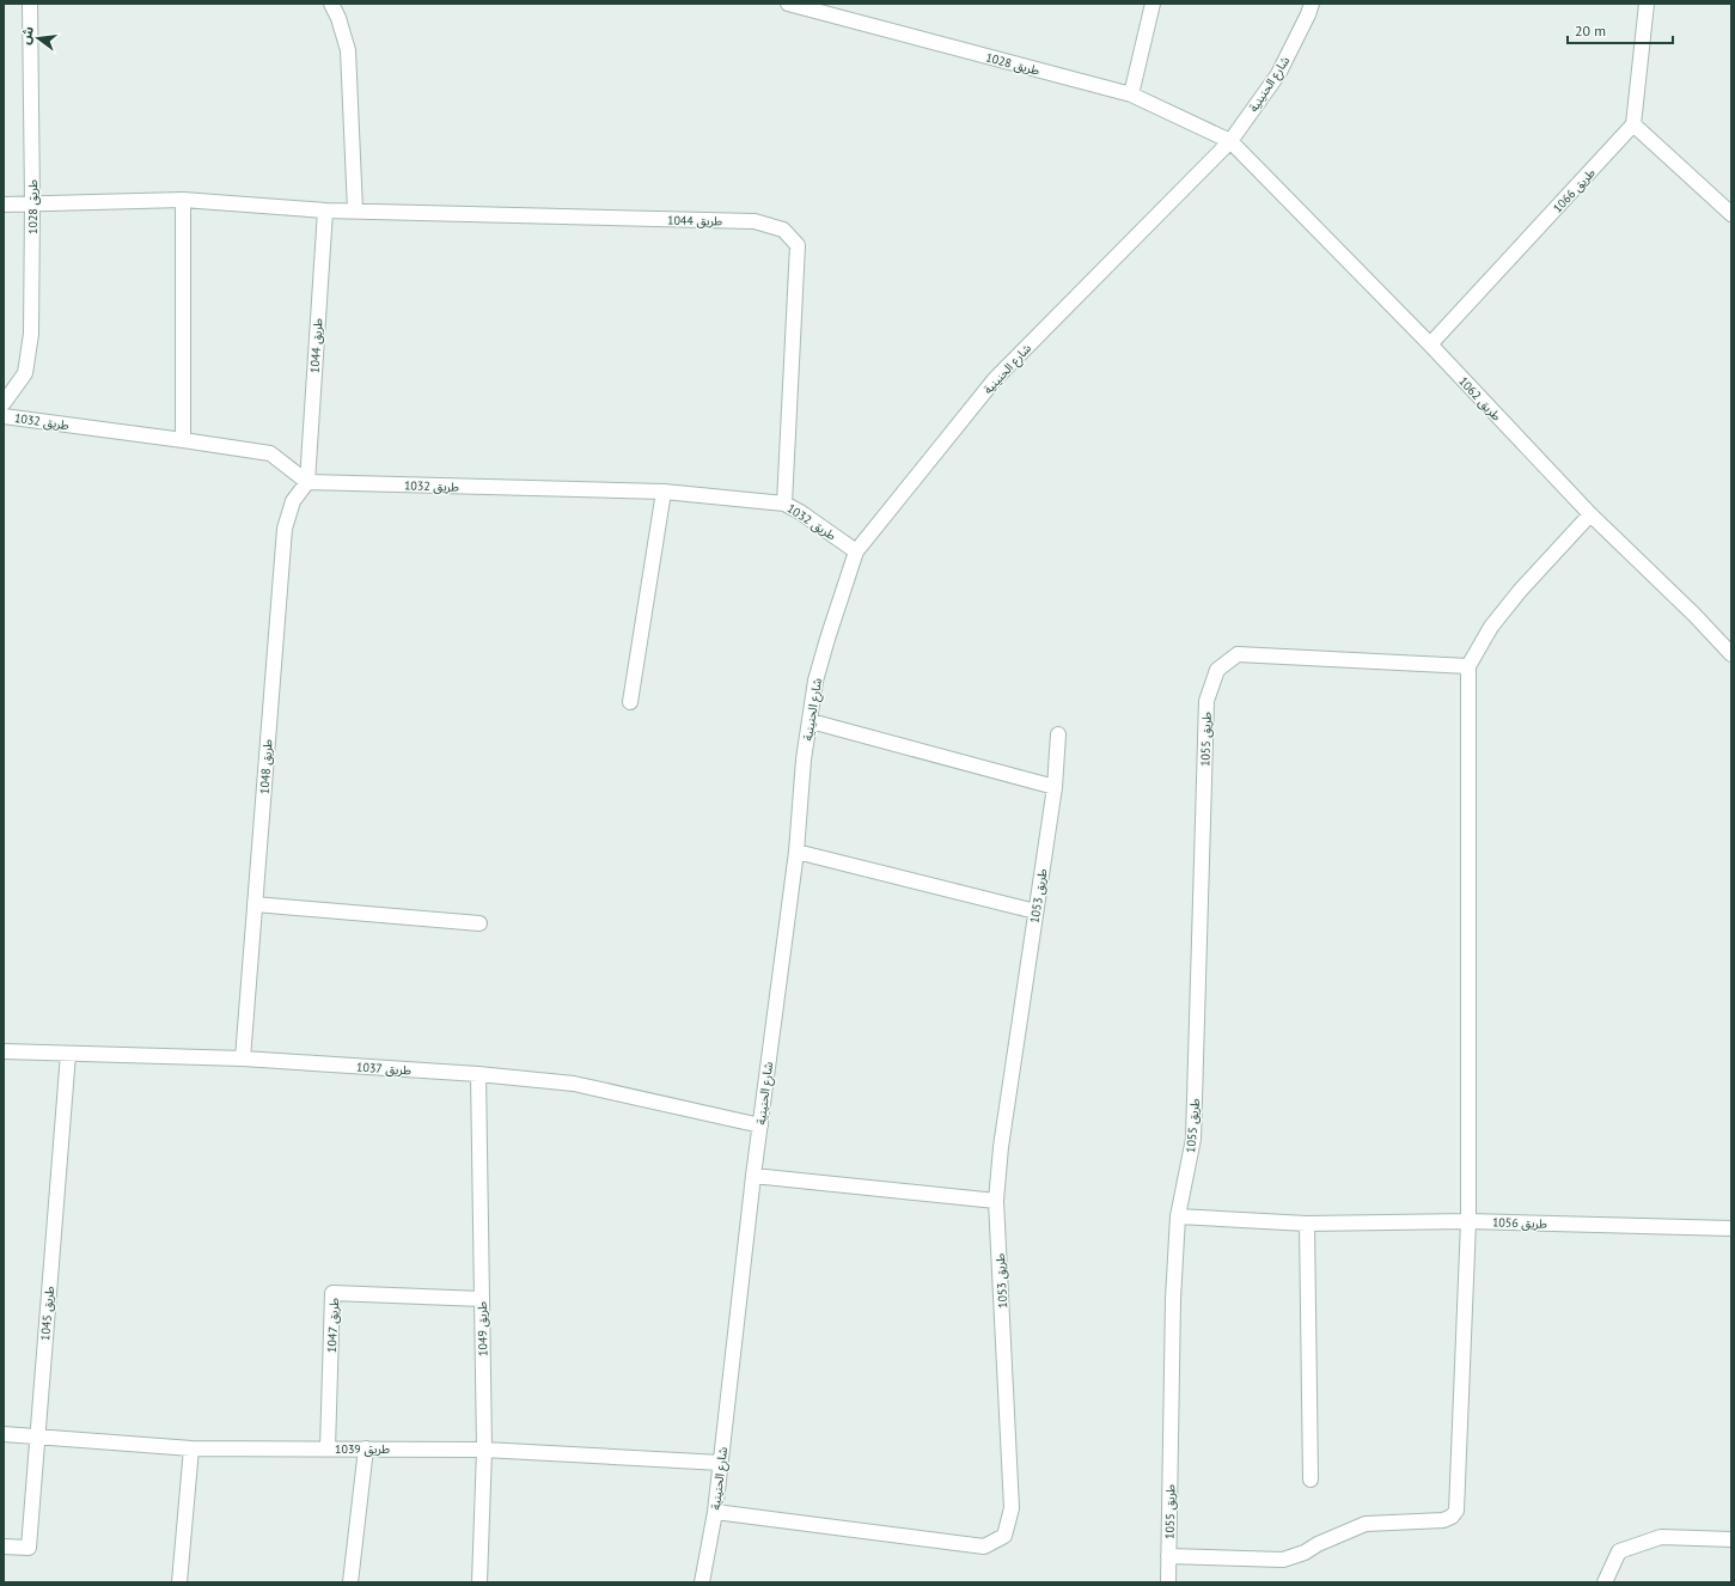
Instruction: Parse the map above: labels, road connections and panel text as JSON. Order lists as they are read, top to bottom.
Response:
{
  "streets": {
    "street": [
      "طريق 1028",
      "شارع الحنينية",
      "طريق 1066",
      "طريق 1044",
      "طريق 1062",
      "طريق 1032",
      "طريق 1055",
      "طريق 1048",
      "طريق 1053",
      "طريق 1037",
      "طريق 1056",
      "طريق 1045",
      "طريق 1047",
      "طريق 1049",
      "طريق 1039"
    ]
  },
  "crossings": [
    ["طريق 1028", "شارع الحنينية"],
    ["طريق 1028", "طريق 1044"],
    ["طريق 1028", "طريق 1062"],
    ["شارع الحنينية", "طريق 1062"],
    ["شارع الحنينية", "طريق 1032"],
    ["شارع الحنينية", "طريق 1053"],
    ["شارع الحنينية", "طريق 1037"],
    ["شارع الحنينية", "طريق 1039"],
    ["طريق 1066", "طريق 1062"],
    ["طريق 1044", "طريق 1032"],
    ["طريق 1044", "طريق 1048"],
    ["طريق 1032", "طريق 1048"],
    ["طريق 1055", "طريق 1056"],
    ["طريق 1048", "طريق 1037"],
    ["طريق 1037", "طريق 1045"],
    ["طريق 1037", "طريق 1049"],
    ["طريق 1045", "طريق 1039"],
    ["طريق 1047", "طريق 1049"],
    ["طريق 1047", "طريق 1039"],
    ["طريق 1049", "طريق 1039"]
  ],
  "scale_bar": "20 m",
  "north": "left"
}
